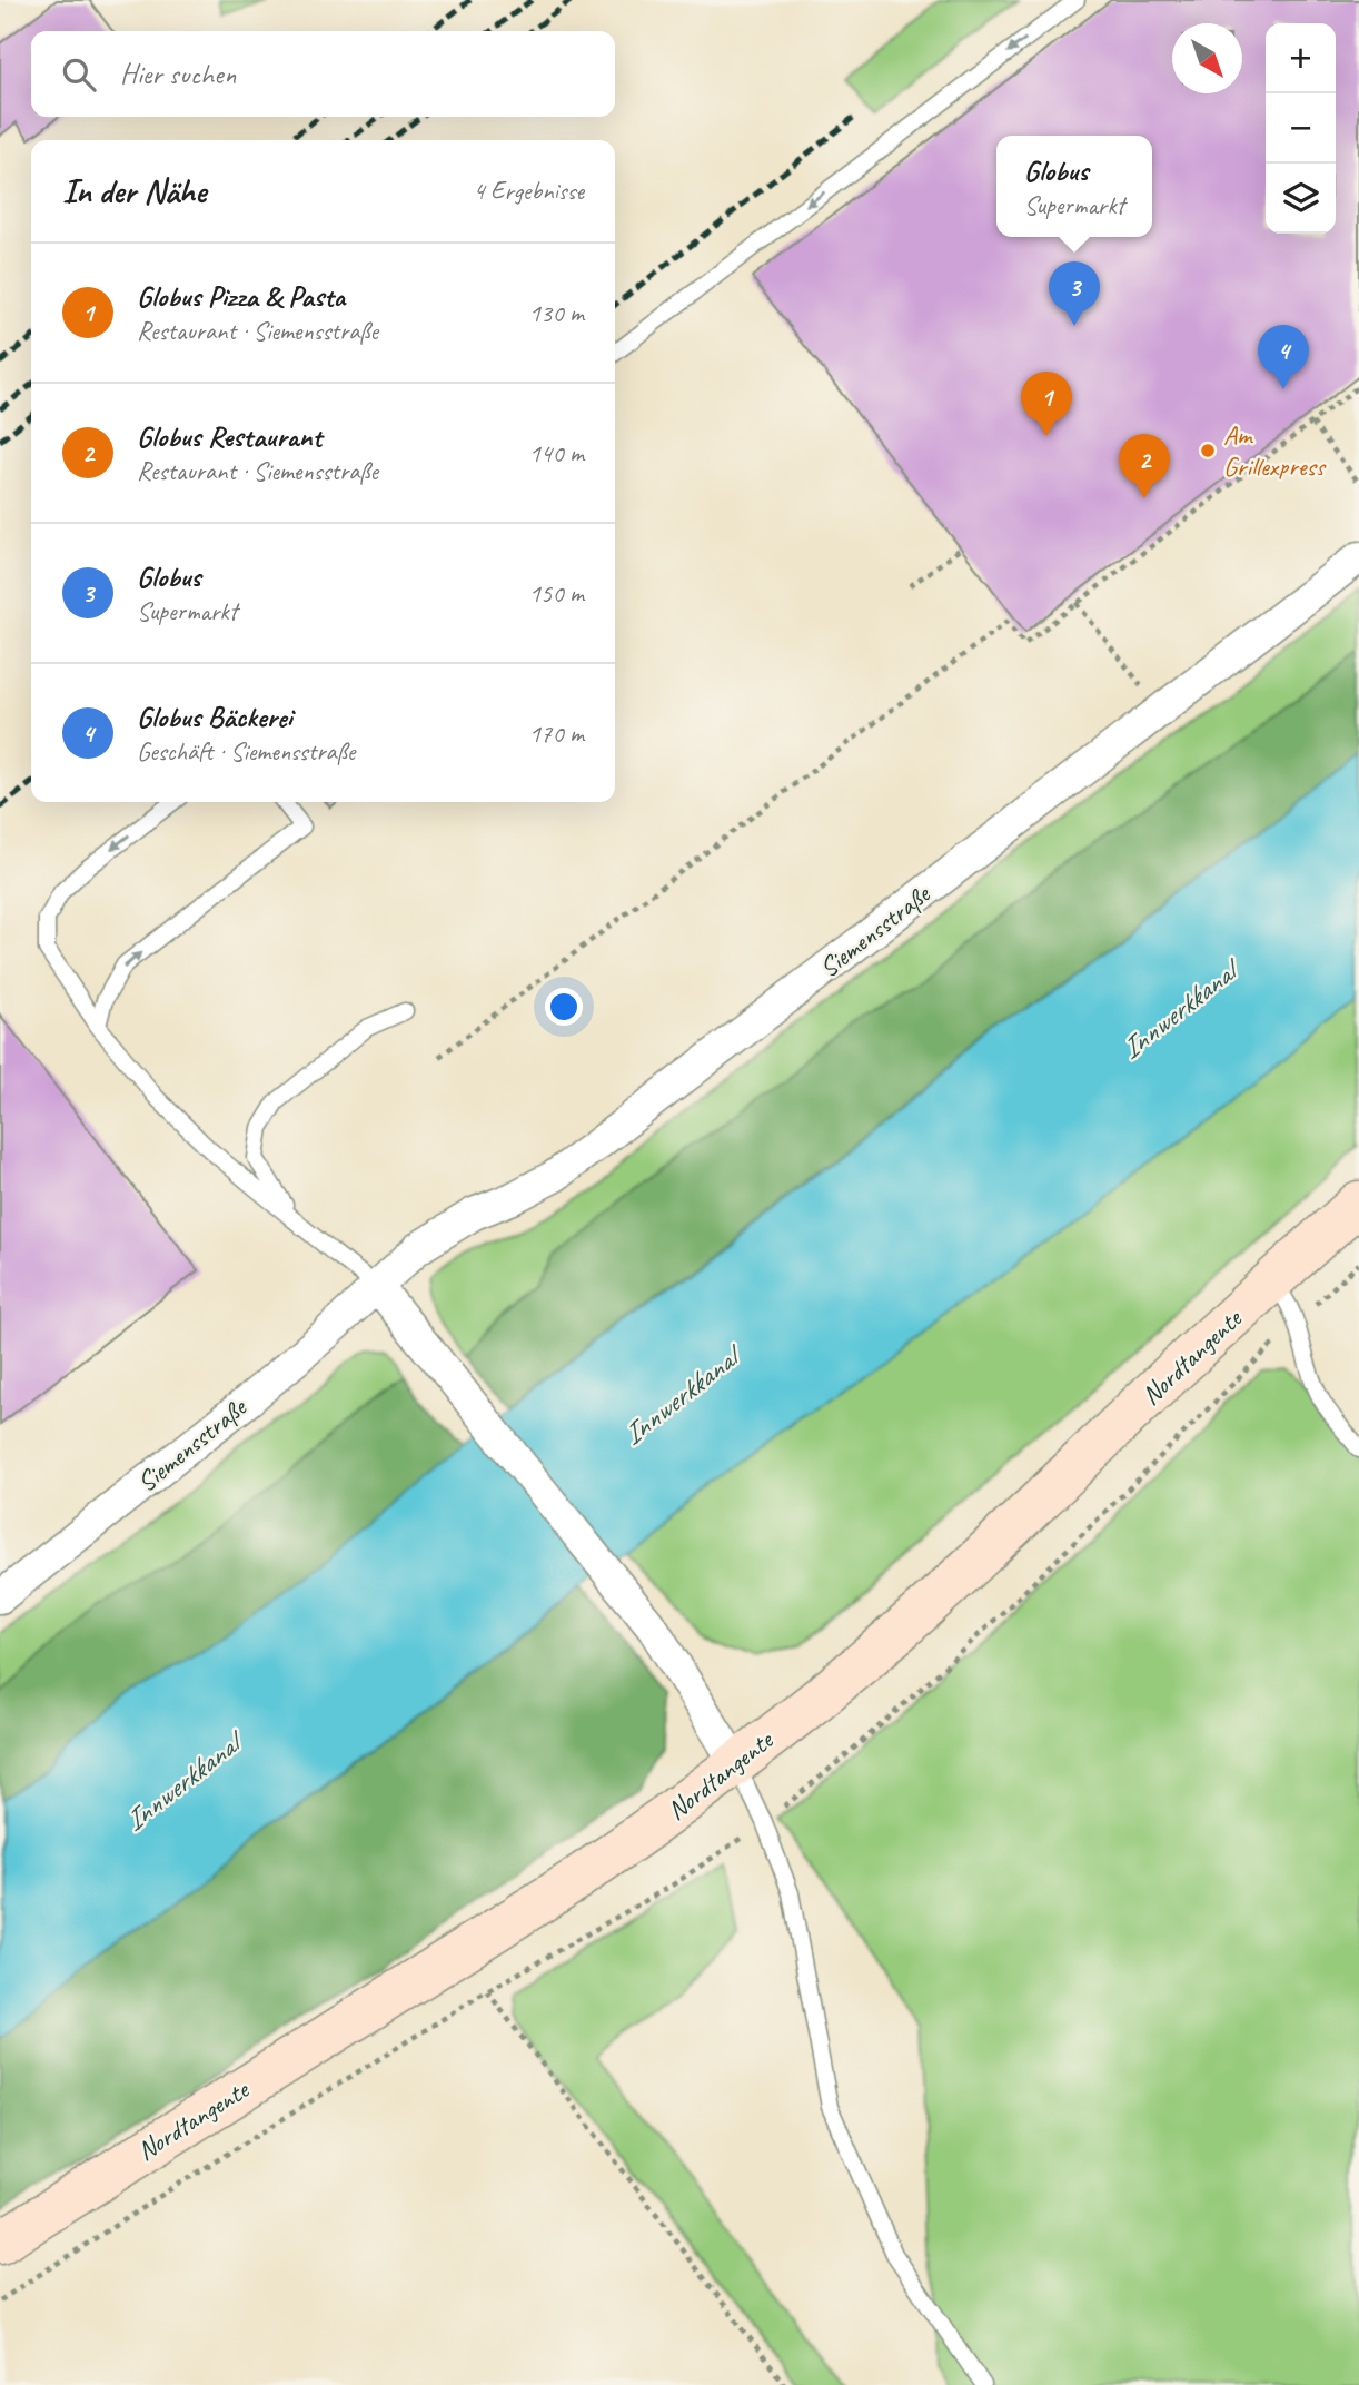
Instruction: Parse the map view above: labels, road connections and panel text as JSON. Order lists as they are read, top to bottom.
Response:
{
  "streets": {
    "main road": ["Nordtangente"],
    "street": ["Siemensstraße"]
  },
  "water": ["Innwerkkanal"],
  "places": ["Am Grillexpress"],
  "north": "bottom right",
  "page": {
    "map_buttons": ["+", "−"],
    "search": "Hier suchen",
    "popup": ["Globus", "Supermarkt"],
    "heading": ["In der Nähe", "4 Ergebnisse"],
    "list": [
      {
        "mark": "1",
        "name": "Globus Pizza & Pasta",
        "note": "Restaurant · Siemensstraße",
        "value": "130 m"
      },
      {
        "mark": "2",
        "name": "Globus Restaurant",
        "note": "Restaurant · Siemensstraße",
        "value": "140 m"
      },
      {
        "mark": "3",
        "name": "Globus",
        "note": "Supermarkt",
        "value": "150 m"
      },
      {
        "mark": "4",
        "name": "Globus Bäckerei",
        "note": "Geschäft · Siemensstraße",
        "value": "170 m"
      }
    ],
    "pins": [
      "3",
      "4",
      "1",
      "2"
    ]
  }
}
